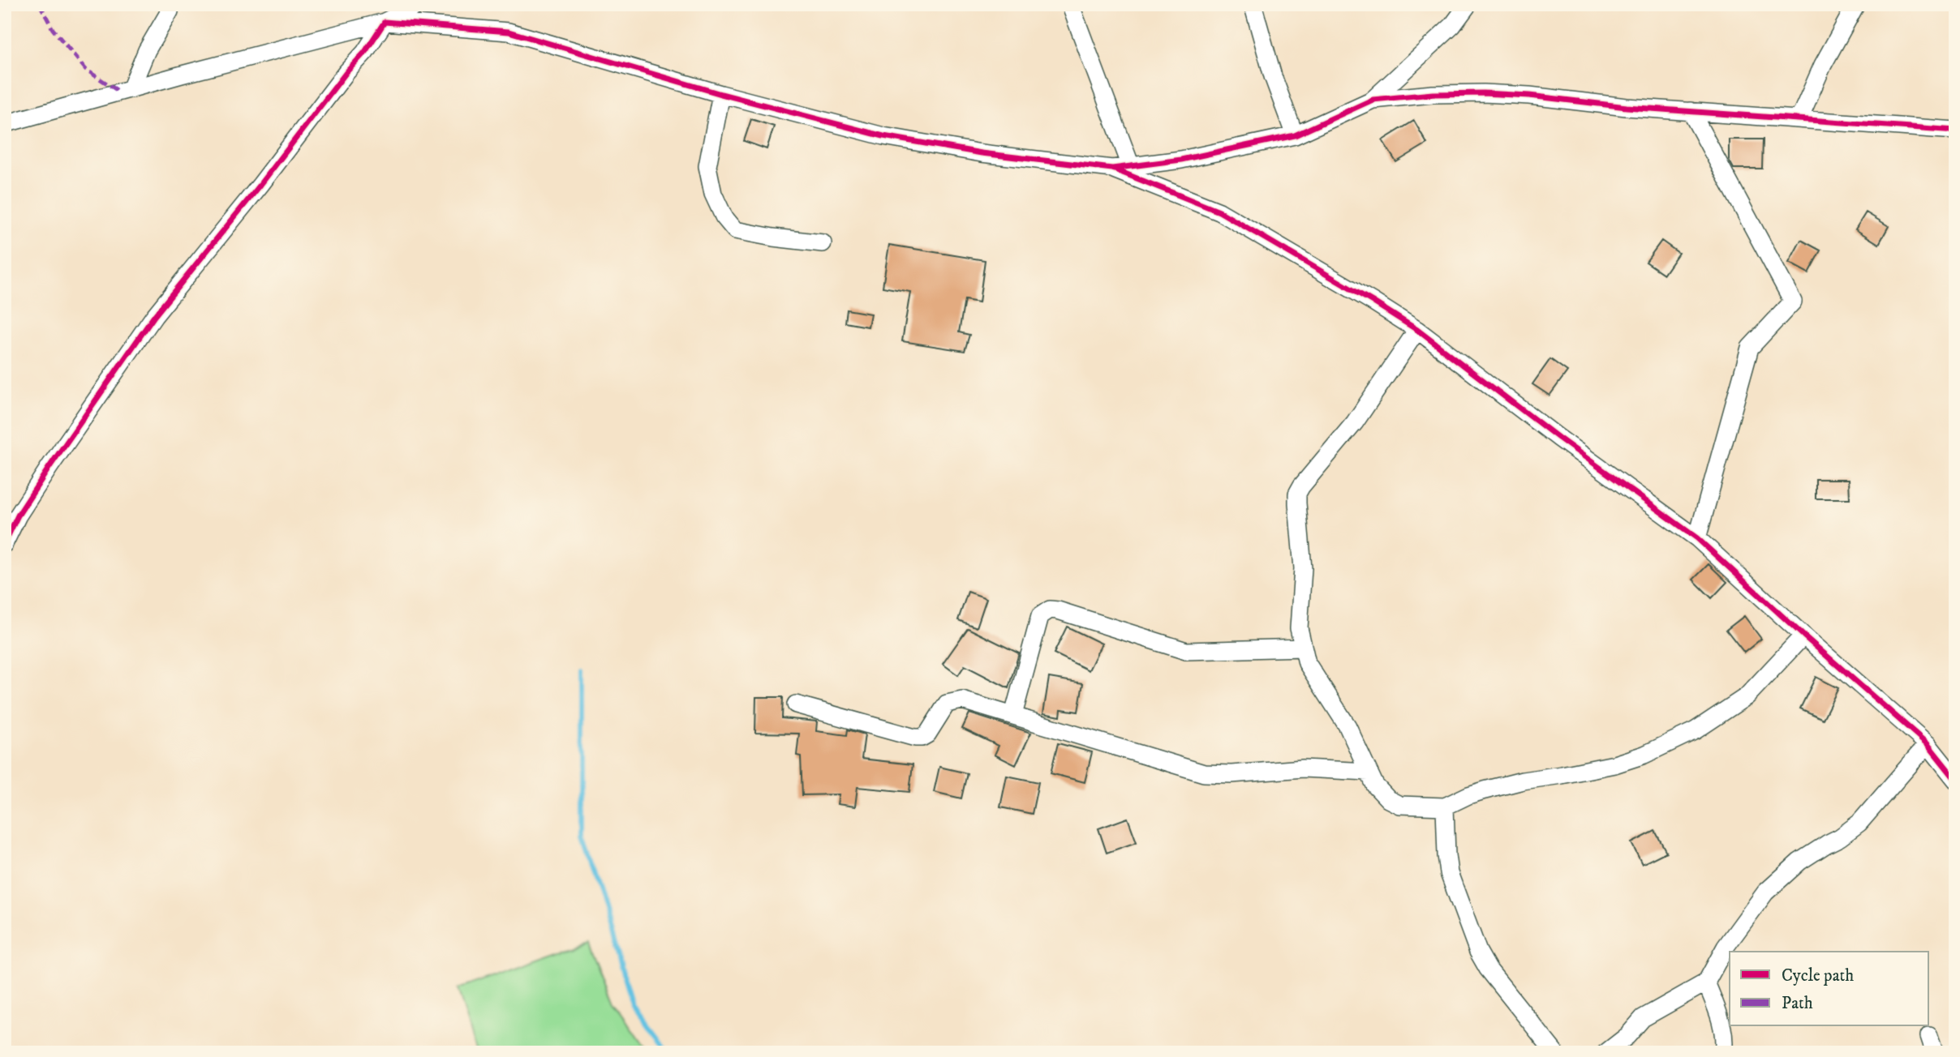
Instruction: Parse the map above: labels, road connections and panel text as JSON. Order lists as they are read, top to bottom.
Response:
{
  "legend": ["Cycle path", "Path"]
}
